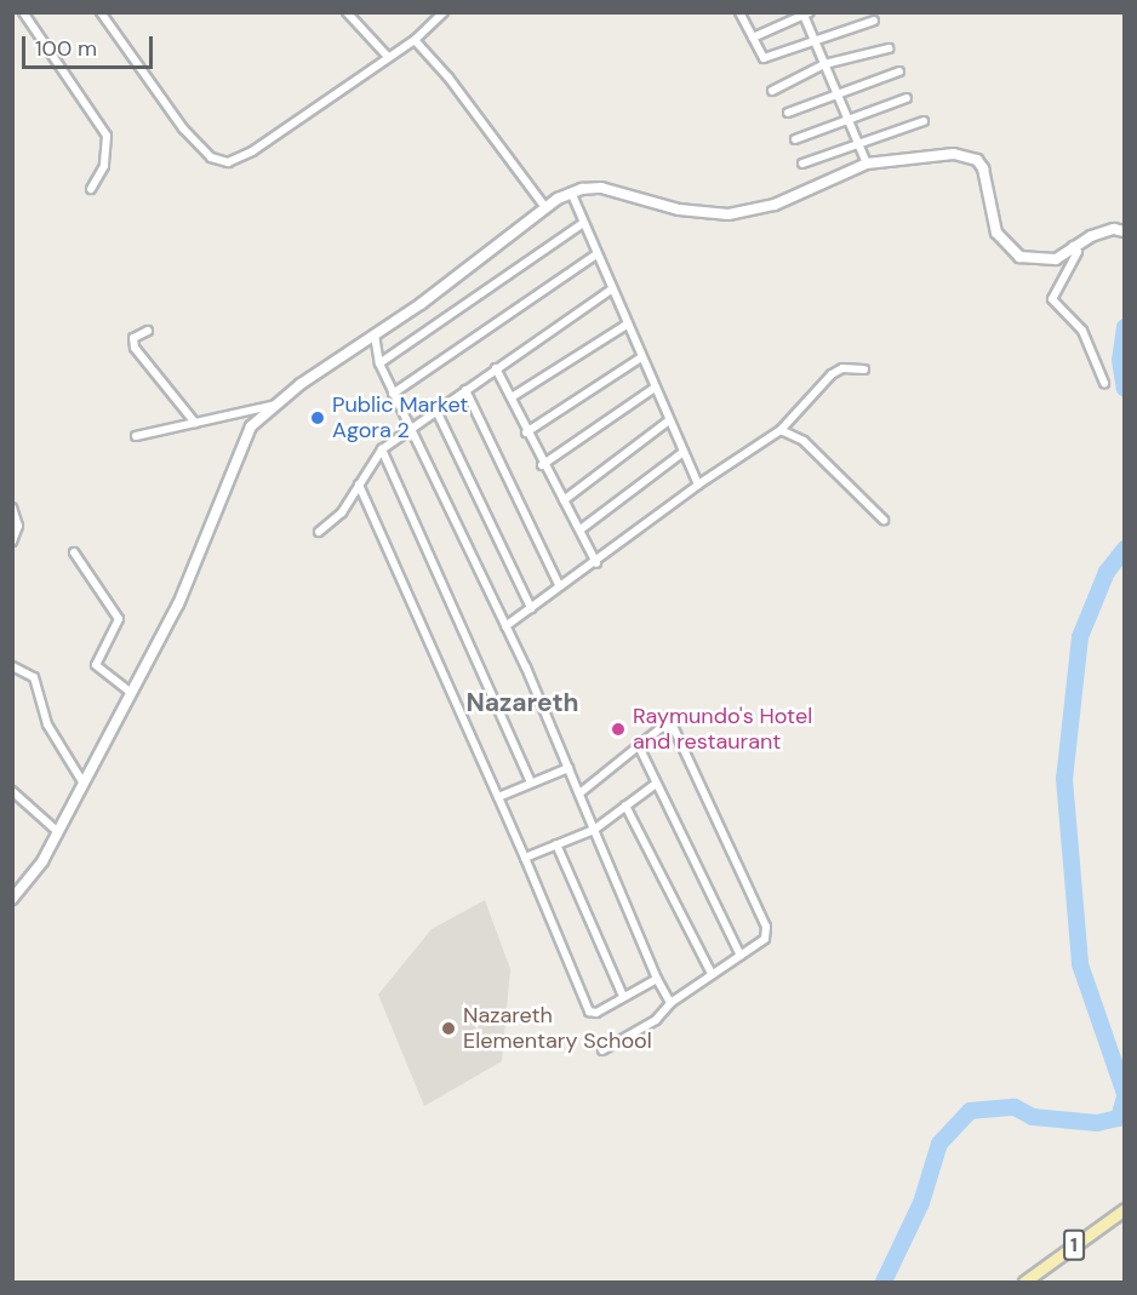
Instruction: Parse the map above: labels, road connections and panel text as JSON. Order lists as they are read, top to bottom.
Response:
{
  "streets": {
    "main road": ["1"]
  },
  "districts": ["Nazareth"],
  "places": ["Public Market Agora 2", "Raymundo's Hotel and restaurant", "Nazareth Elementary School"],
  "scale_bar": "100 m"
}
